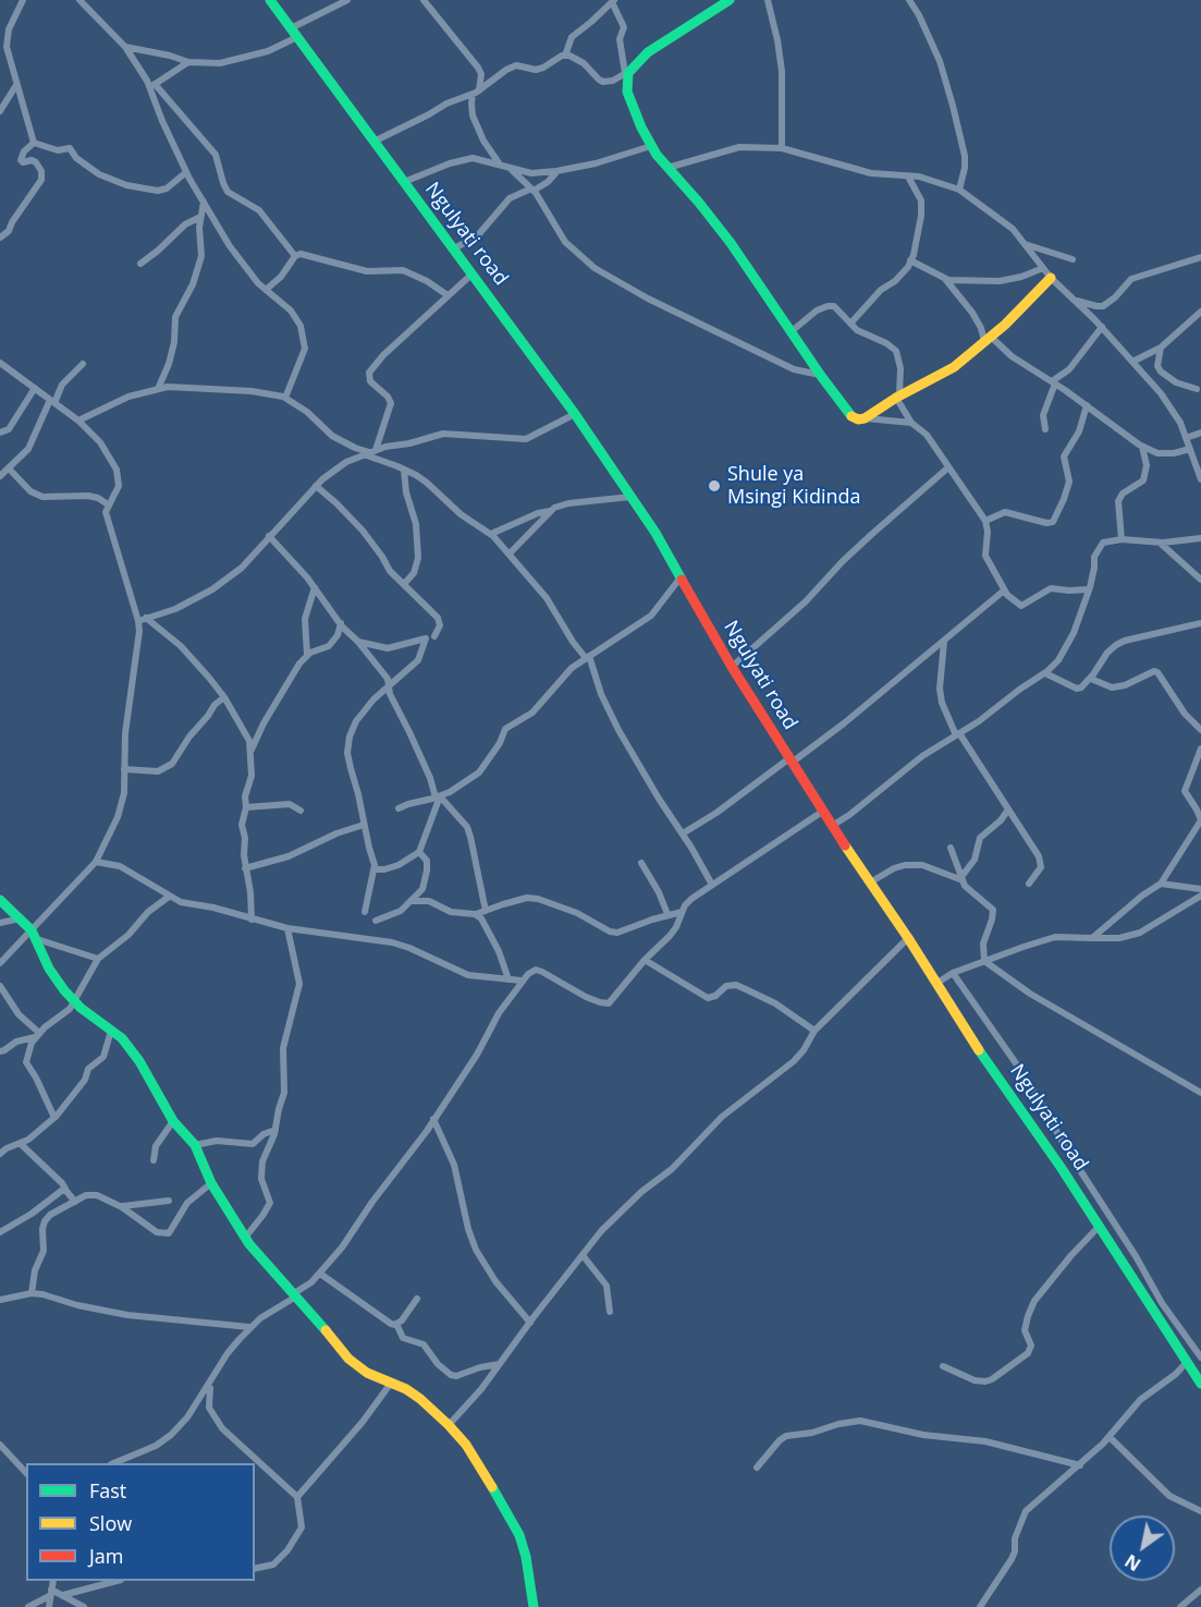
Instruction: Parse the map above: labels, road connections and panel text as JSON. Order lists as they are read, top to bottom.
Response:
{
  "streets": {
    "street": ["Ngulyati road"]
  },
  "places": ["Shule ya Msingi Kidinda"],
  "legend": ["Fast", "Slow", "Jam"],
  "north": "bottom left"
}
